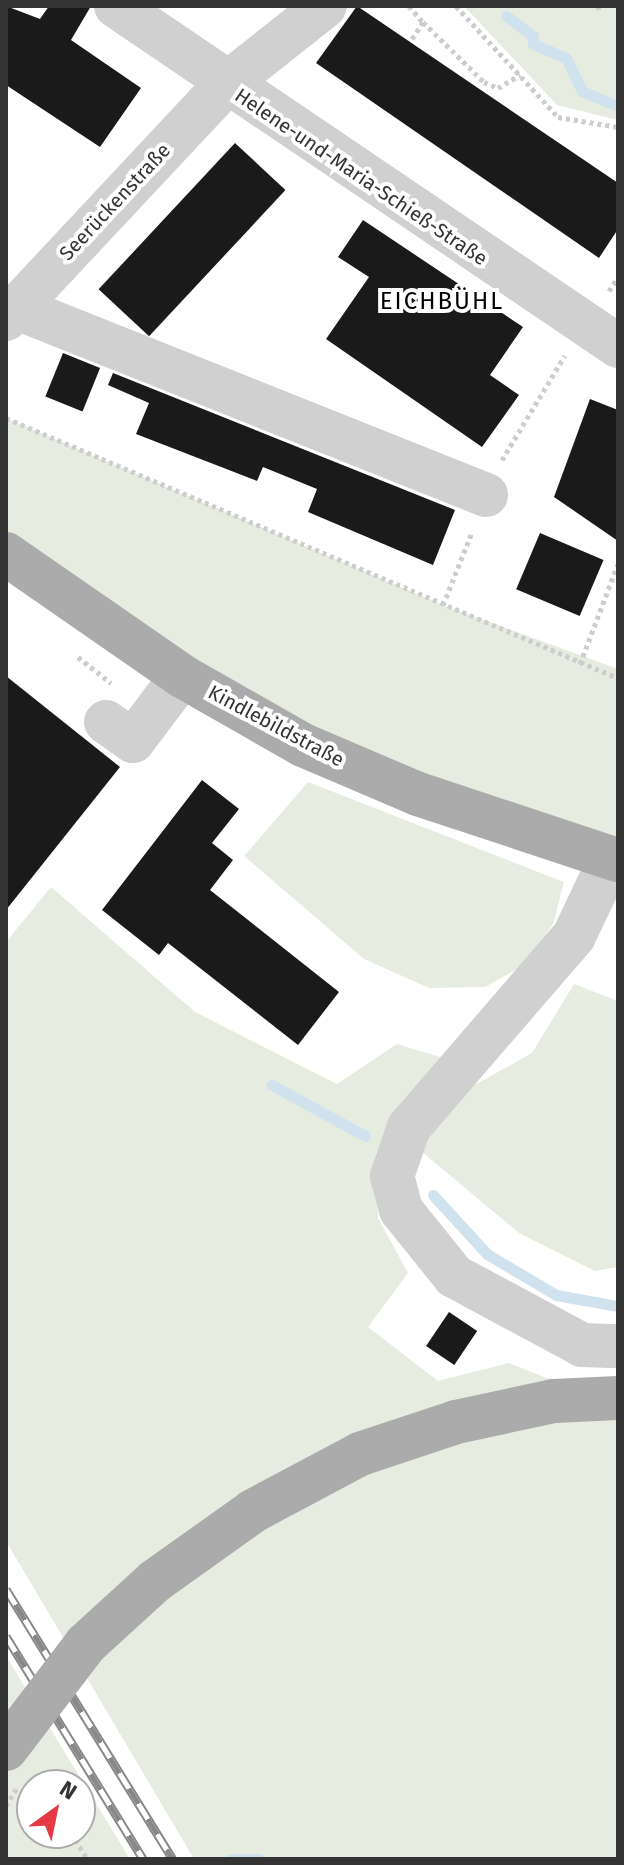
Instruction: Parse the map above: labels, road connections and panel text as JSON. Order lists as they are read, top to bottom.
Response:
{
  "streets": {
    "main road": ["Kindlebildstraße"],
    "street": ["Helene-und-Maria-Schieß-Straße", "Seerückenstraße"]
  },
  "crossings": [
    ["Helene-und-Maria-Schieß-Straße", "Seerückenstraße"]
  ],
  "districts": ["EICHBÜHL"],
  "north": "top right"
}
